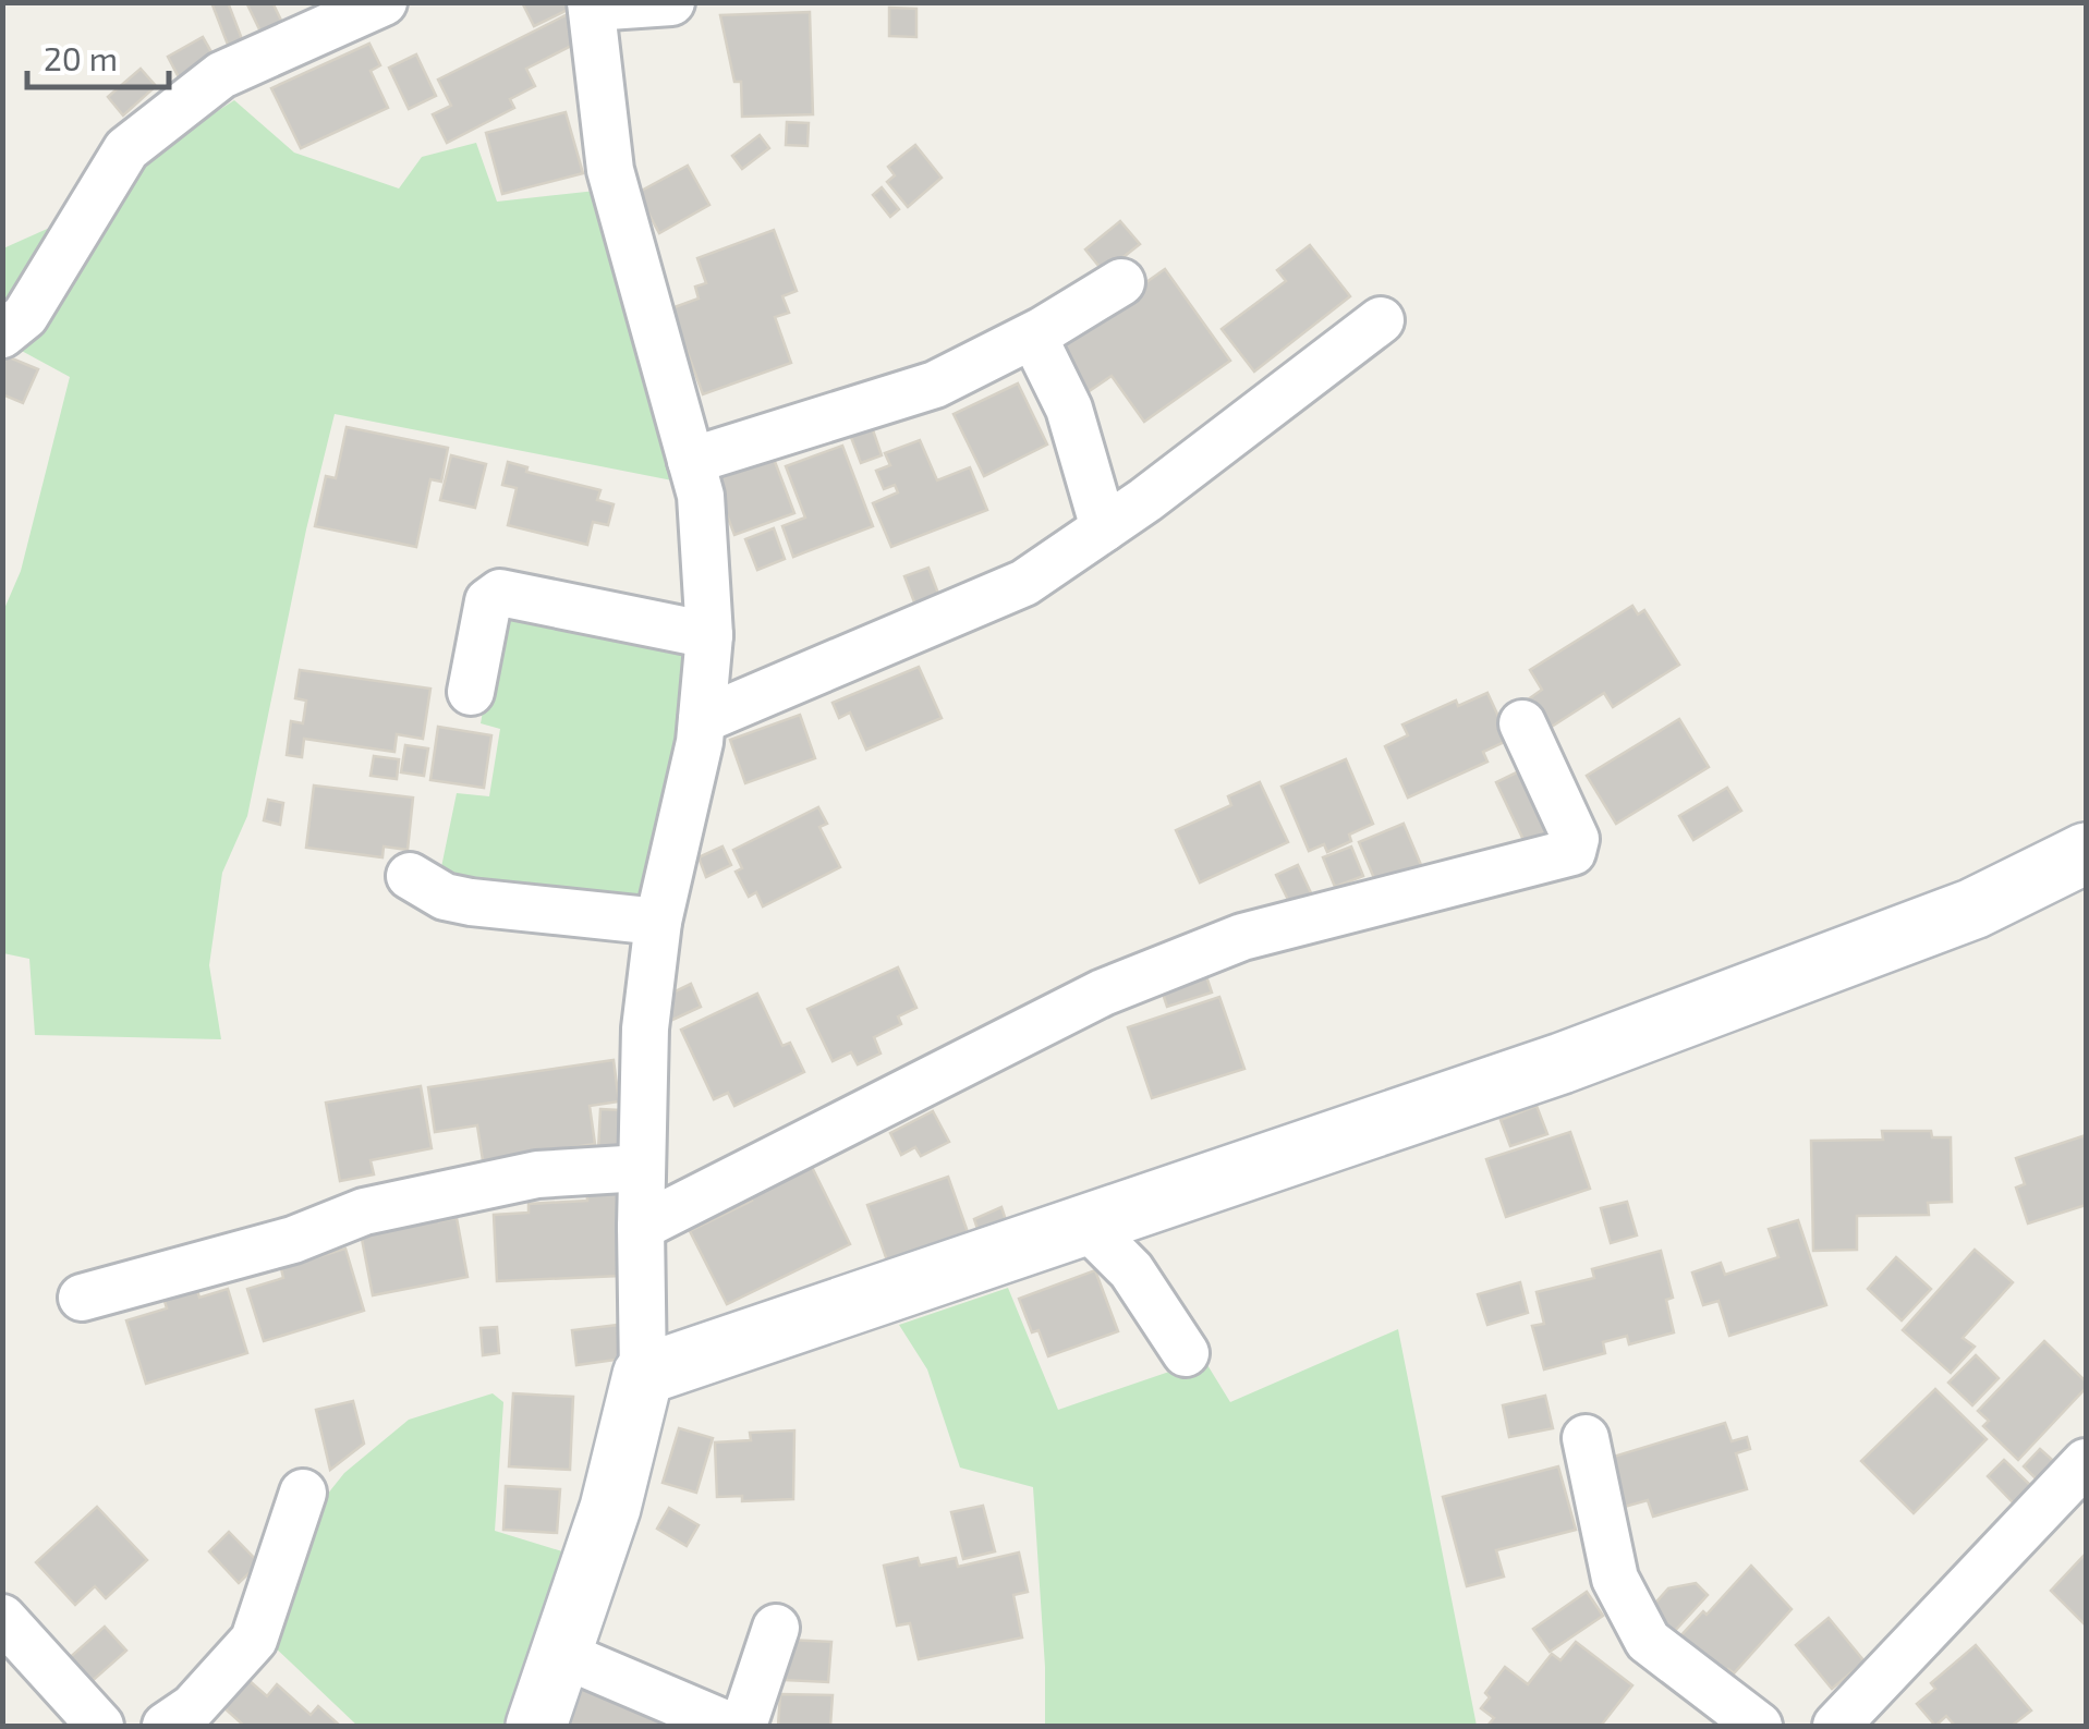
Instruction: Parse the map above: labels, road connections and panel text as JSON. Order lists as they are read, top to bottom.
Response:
{
  "scale_bar": "20 m"
}
